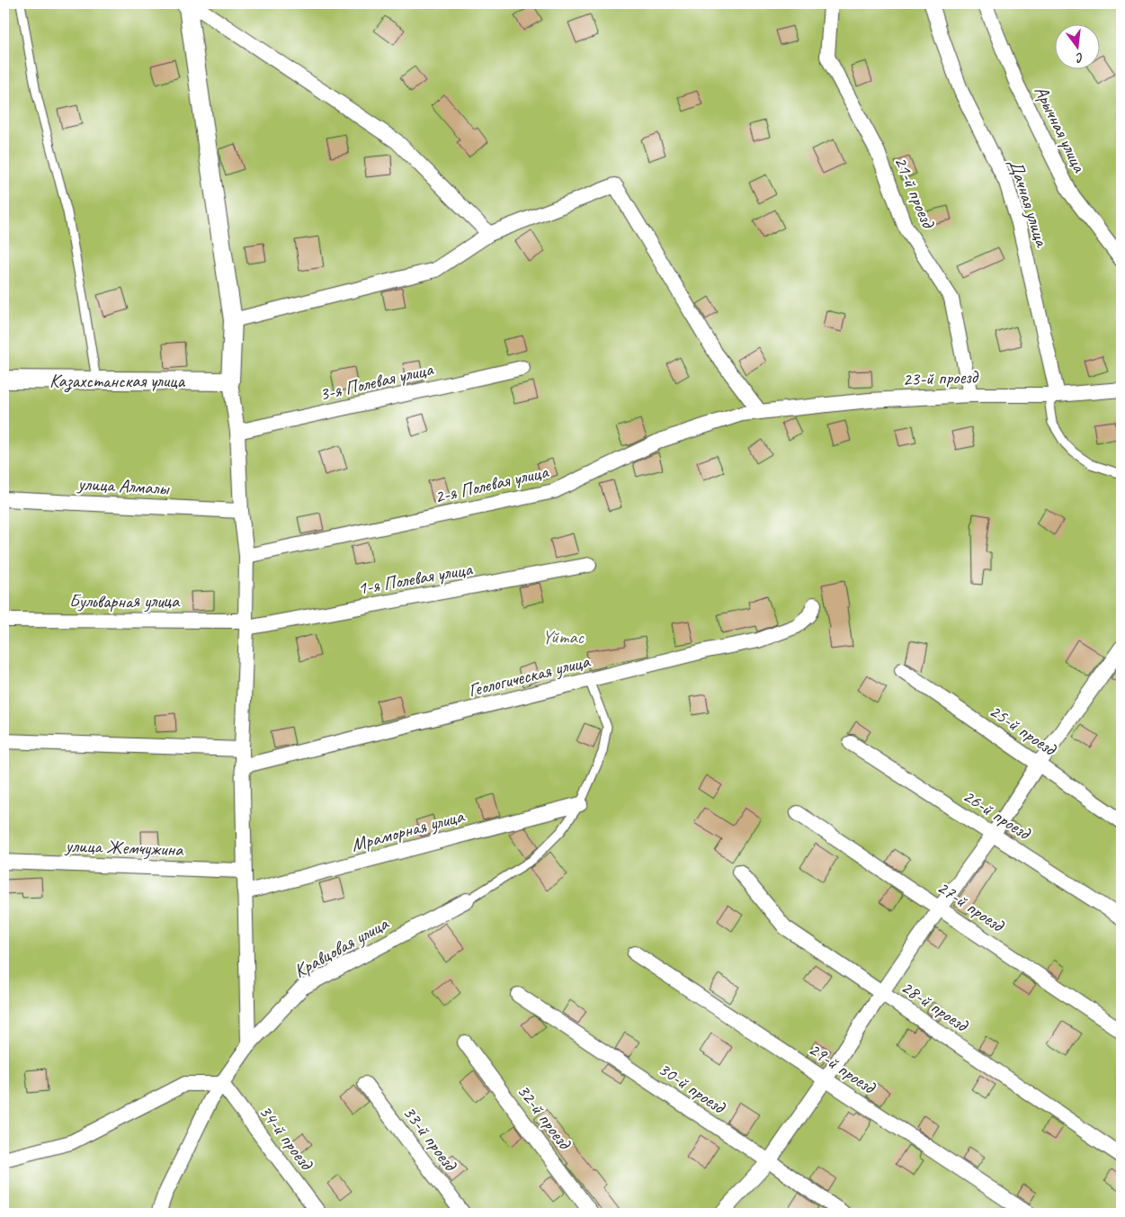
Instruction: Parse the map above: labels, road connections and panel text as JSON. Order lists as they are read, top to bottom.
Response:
{
  "streets": {
    "street": [
      "Арычная улица",
      "21-й проезд",
      "Дачная улица",
      "23-й проезд",
      "Казахстанская улица",
      "3-я Полевая улица",
      "2-я Полевая улица",
      "улица Алмалы",
      "1-я Полевая улица",
      "Бульварная улица",
      "Геологическая улица",
      "25-й проезд",
      "26-й проезд",
      "Мраморная улица",
      "улица Жемчужина",
      "27-й проезд",
      "Кравцовая улица",
      "28-й проезд",
      "29-й проезд",
      "30-й проезд",
      "32-й проезд",
      "34-й проезд",
      "33-й проезд"
    ]
  },
  "crossings": [
    ["21-й проезд", "23-й проезд"],
    ["Дачная улица", "23-й проезд"],
    ["23-й проезд", "2-я Полевая улица"],
    ["1-я Полевая улица", "Бульварная улица"],
    ["Кравцовая улица", "34-й проезд"]
  ],
  "parks": ["Үйтас"],
  "north": "bottom"
}
